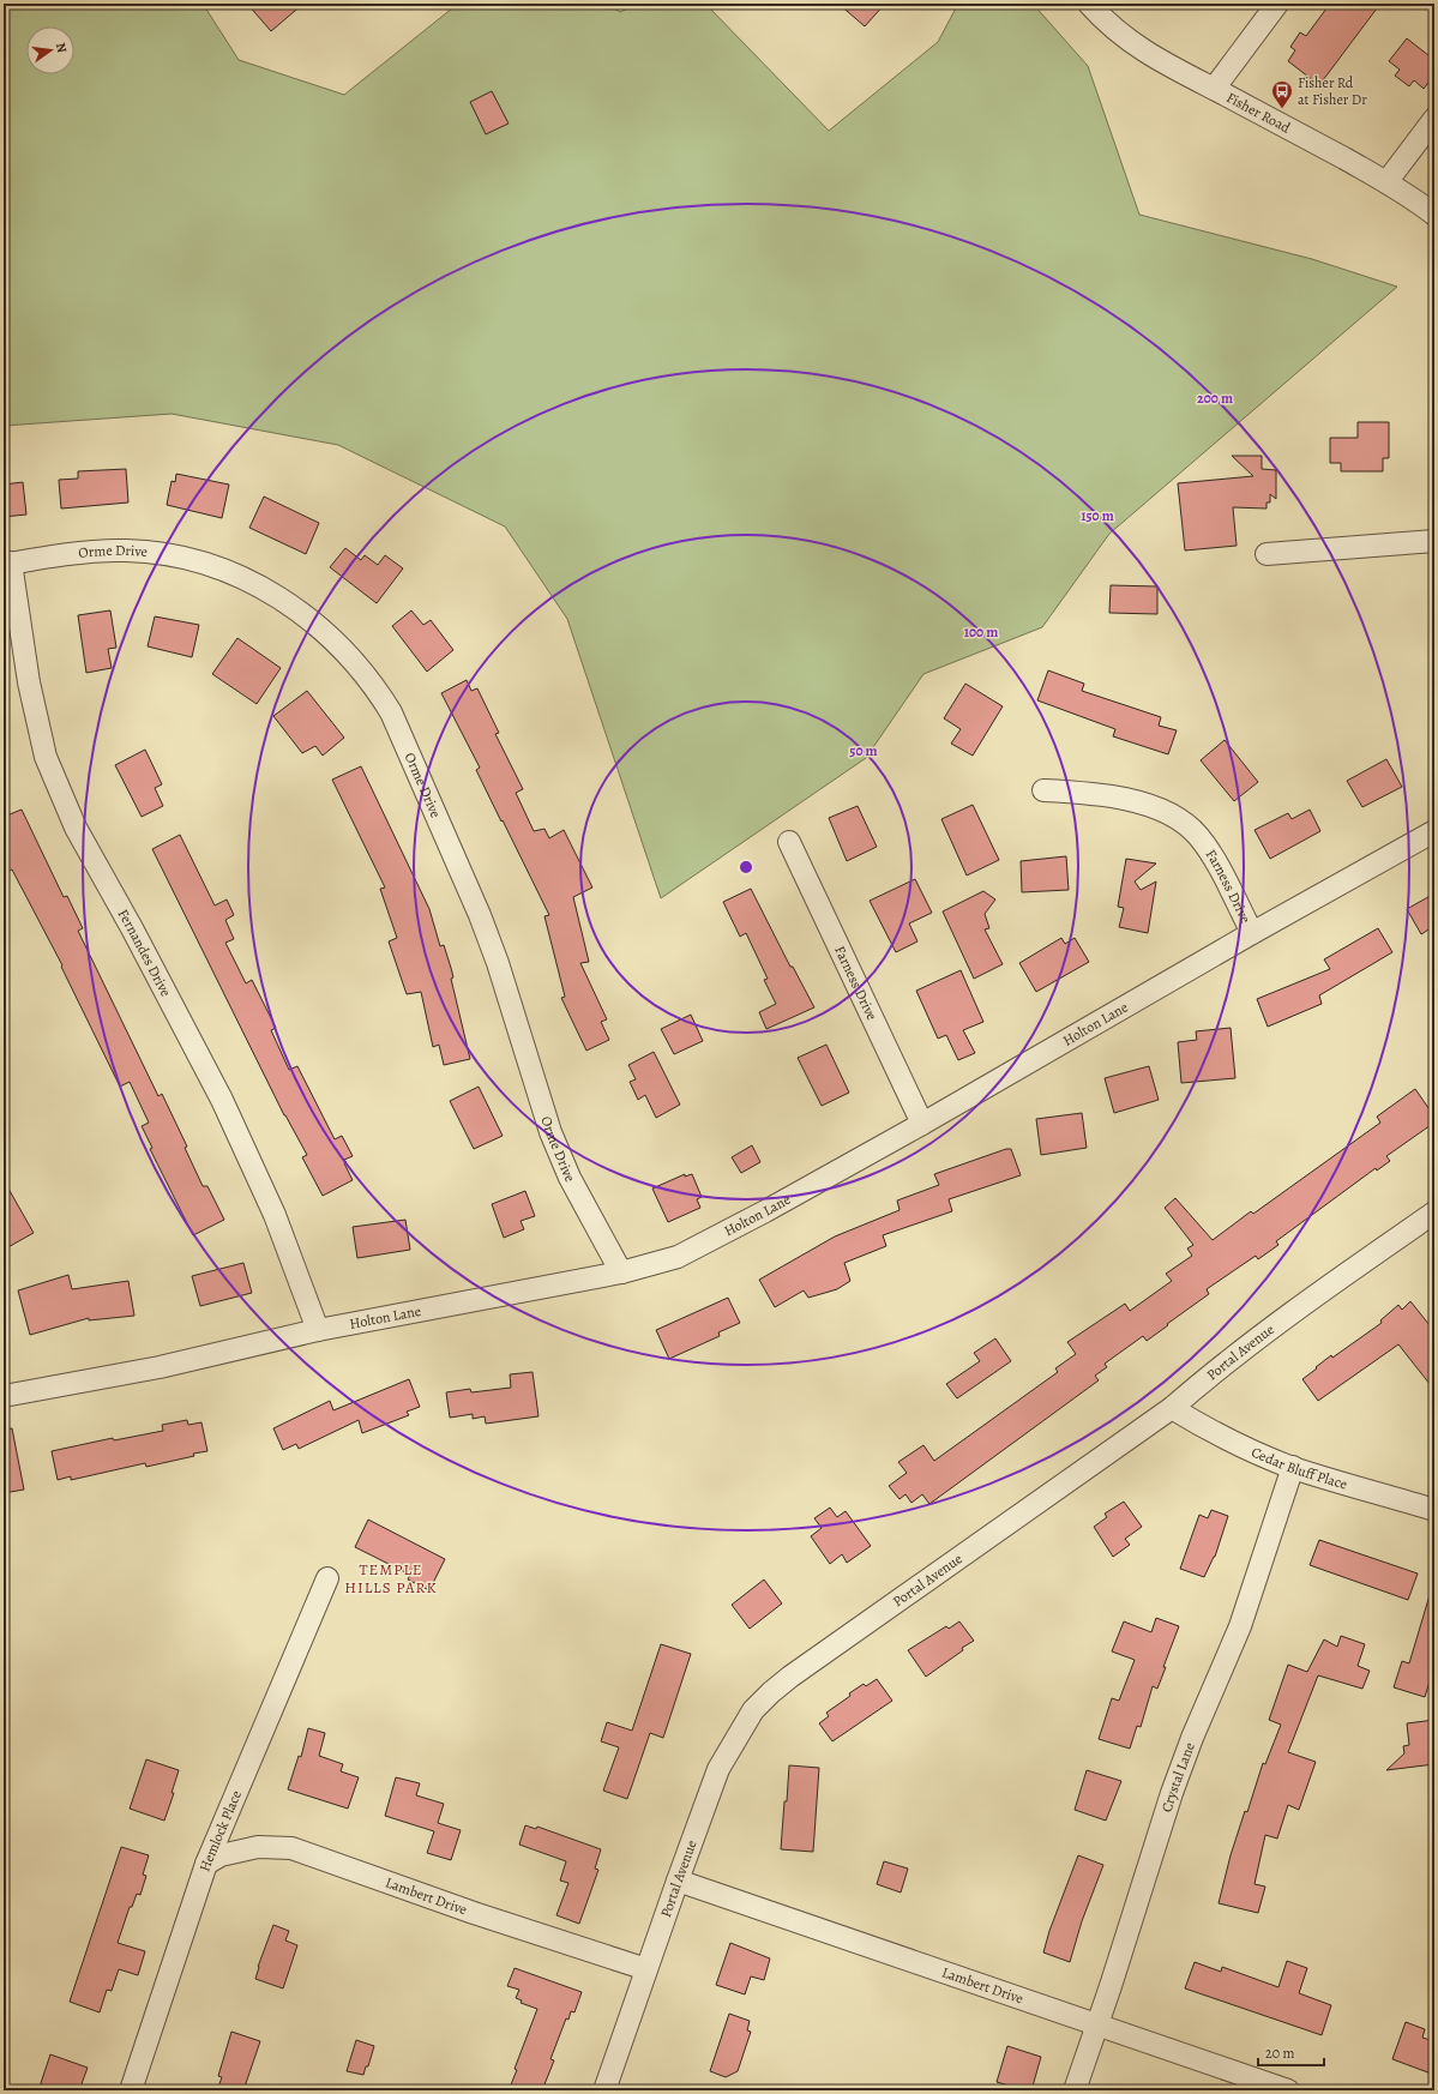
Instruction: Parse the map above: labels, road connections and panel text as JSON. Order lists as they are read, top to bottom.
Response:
{
  "streets": {
    "street": [
      "Fisher Road",
      "Orme Drive",
      "Farness Drive",
      "Fernandes Drive",
      "Holton Lane",
      "Portal Avenue",
      "Cedar Bluff Place",
      "Crystal Lane",
      "Hemlock Place",
      "Lambert Drive"
    ]
  },
  "crossings": [
    ["Orme Drive", "Fernandes Drive"],
    ["Orme Drive", "Holton Lane"],
    ["Farness Drive", "Holton Lane"],
    ["Fernandes Drive", "Holton Lane"],
    ["Portal Avenue", "Cedar Bluff Place"],
    ["Portal Avenue", "Lambert Drive"],
    ["Cedar Bluff Place", "Crystal Lane"],
    ["Crystal Lane", "Lambert Drive"],
    ["Hemlock Place", "Lambert Drive"]
  ],
  "districts": ["TEMPLE HILLS PARK"],
  "places": {
    "bus stop": ["Fisher Rd at Fisher Dr"]
  },
  "scale_bar": "20 m",
  "north": "right",
  "rings": [
    "200 m",
    "150 m",
    "100 m",
    "50 m"
  ]
}
